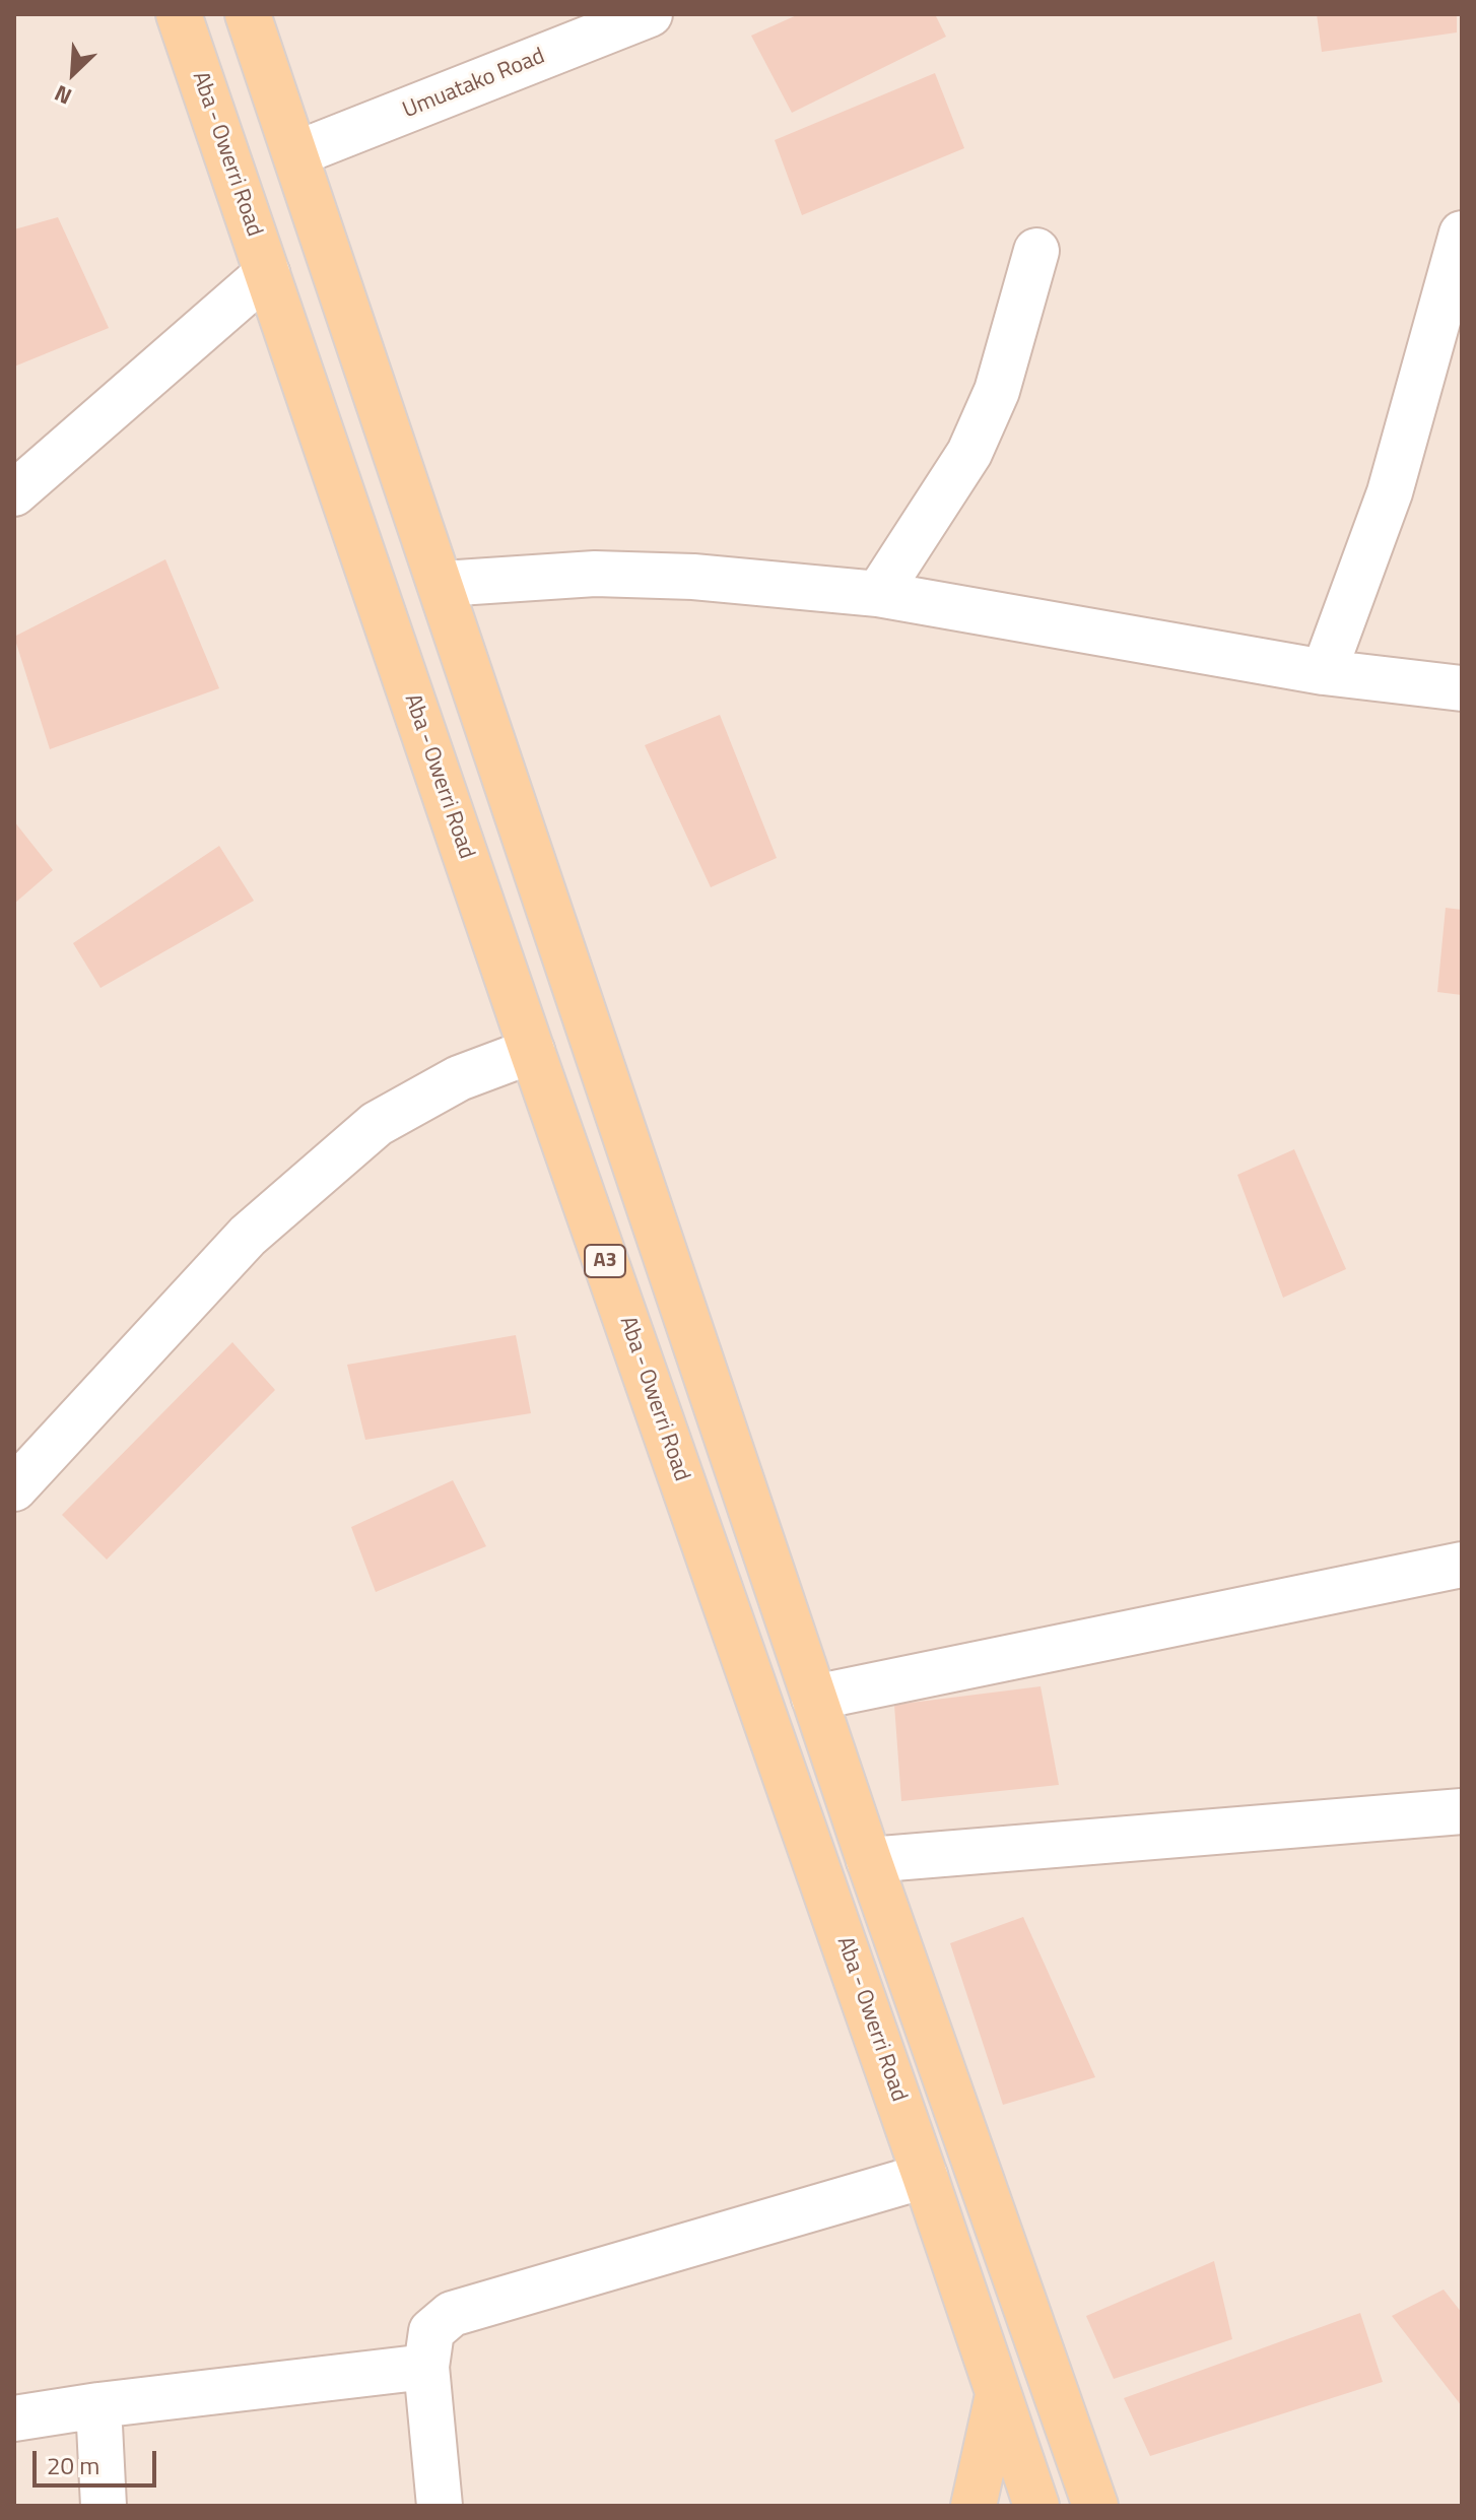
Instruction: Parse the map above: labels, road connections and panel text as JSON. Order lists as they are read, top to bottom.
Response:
{
  "streets": {
    "main road": ["Aba - Owerri Road", "A3"],
    "street": ["Umuatako Road"]
  },
  "scale_bar": "20 m",
  "north": "bottom left"
}
